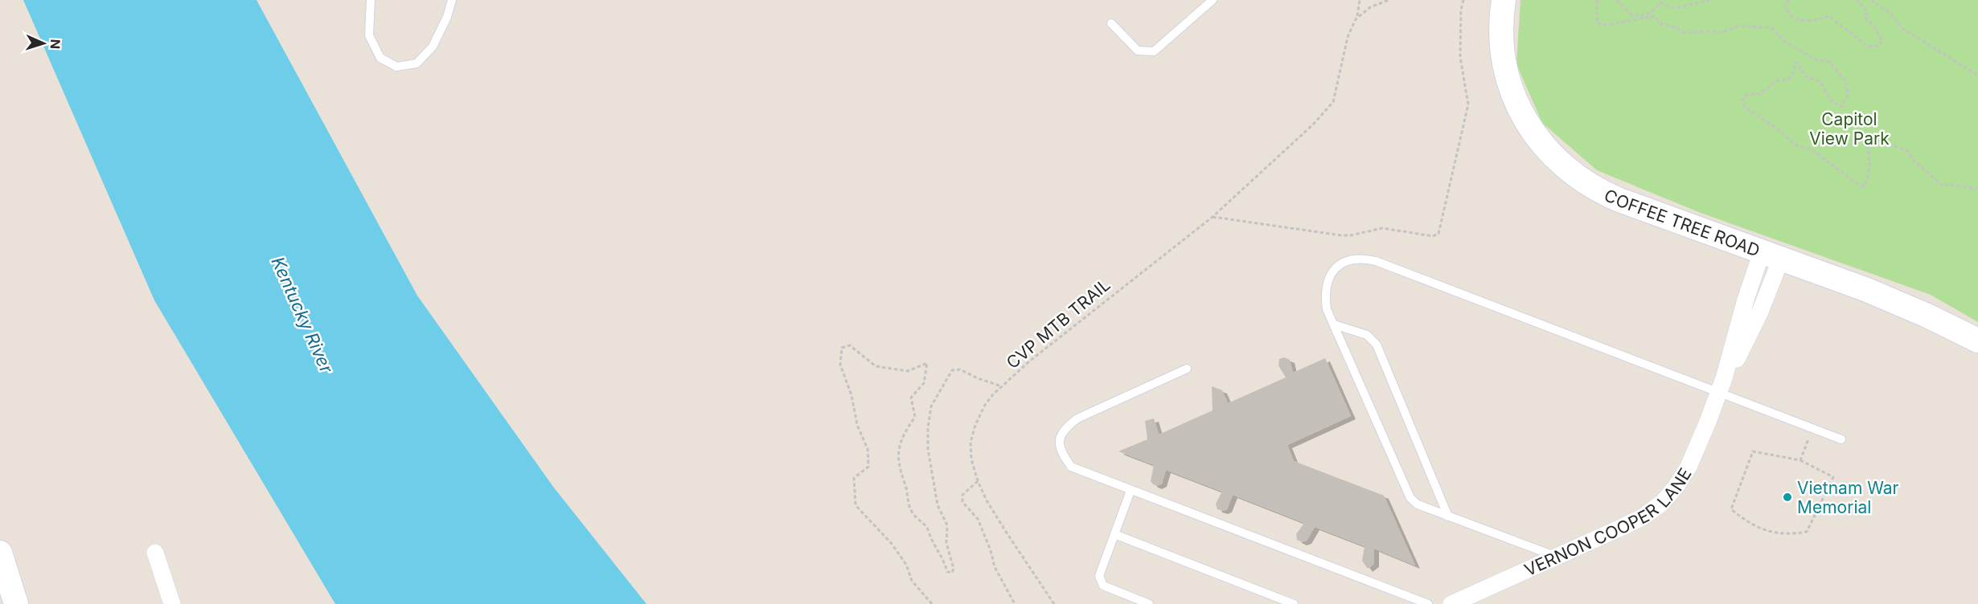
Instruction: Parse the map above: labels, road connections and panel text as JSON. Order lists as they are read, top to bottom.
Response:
{
  "streets": {
    "street": ["COFFEE TREE ROAD", "VERNON COOPER LANE"],
    "path": ["CVP MTB TRAIL"]
  },
  "crossings": [
    ["COFFEE TREE ROAD", "VERNON COOPER LANE"]
  ],
  "water": ["Kentucky River"],
  "parks": ["Capitol View Park"],
  "places": ["Vietnam War Memorial"],
  "north": "right"
}
